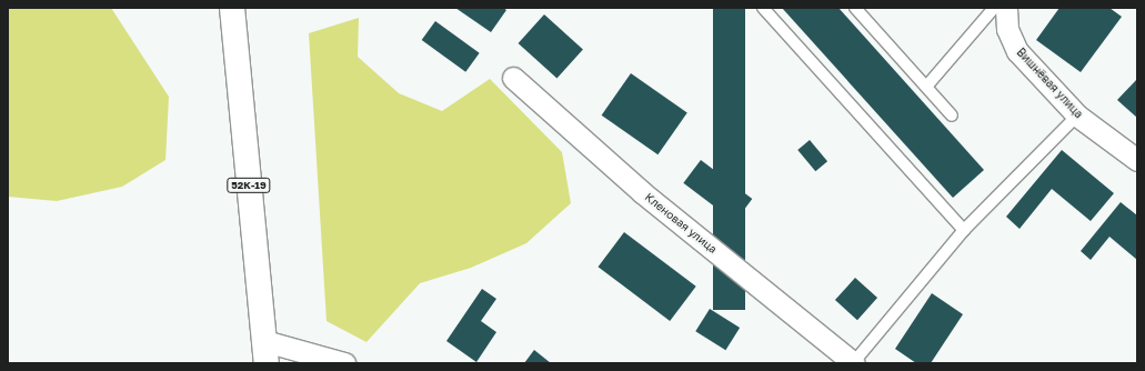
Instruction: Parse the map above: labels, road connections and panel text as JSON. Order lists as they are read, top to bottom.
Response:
{
  "streets": {
    "main road": ["52К-19"],
    "street": ["Вишнёвая улица", "Кленовая улица"]
  }
}
